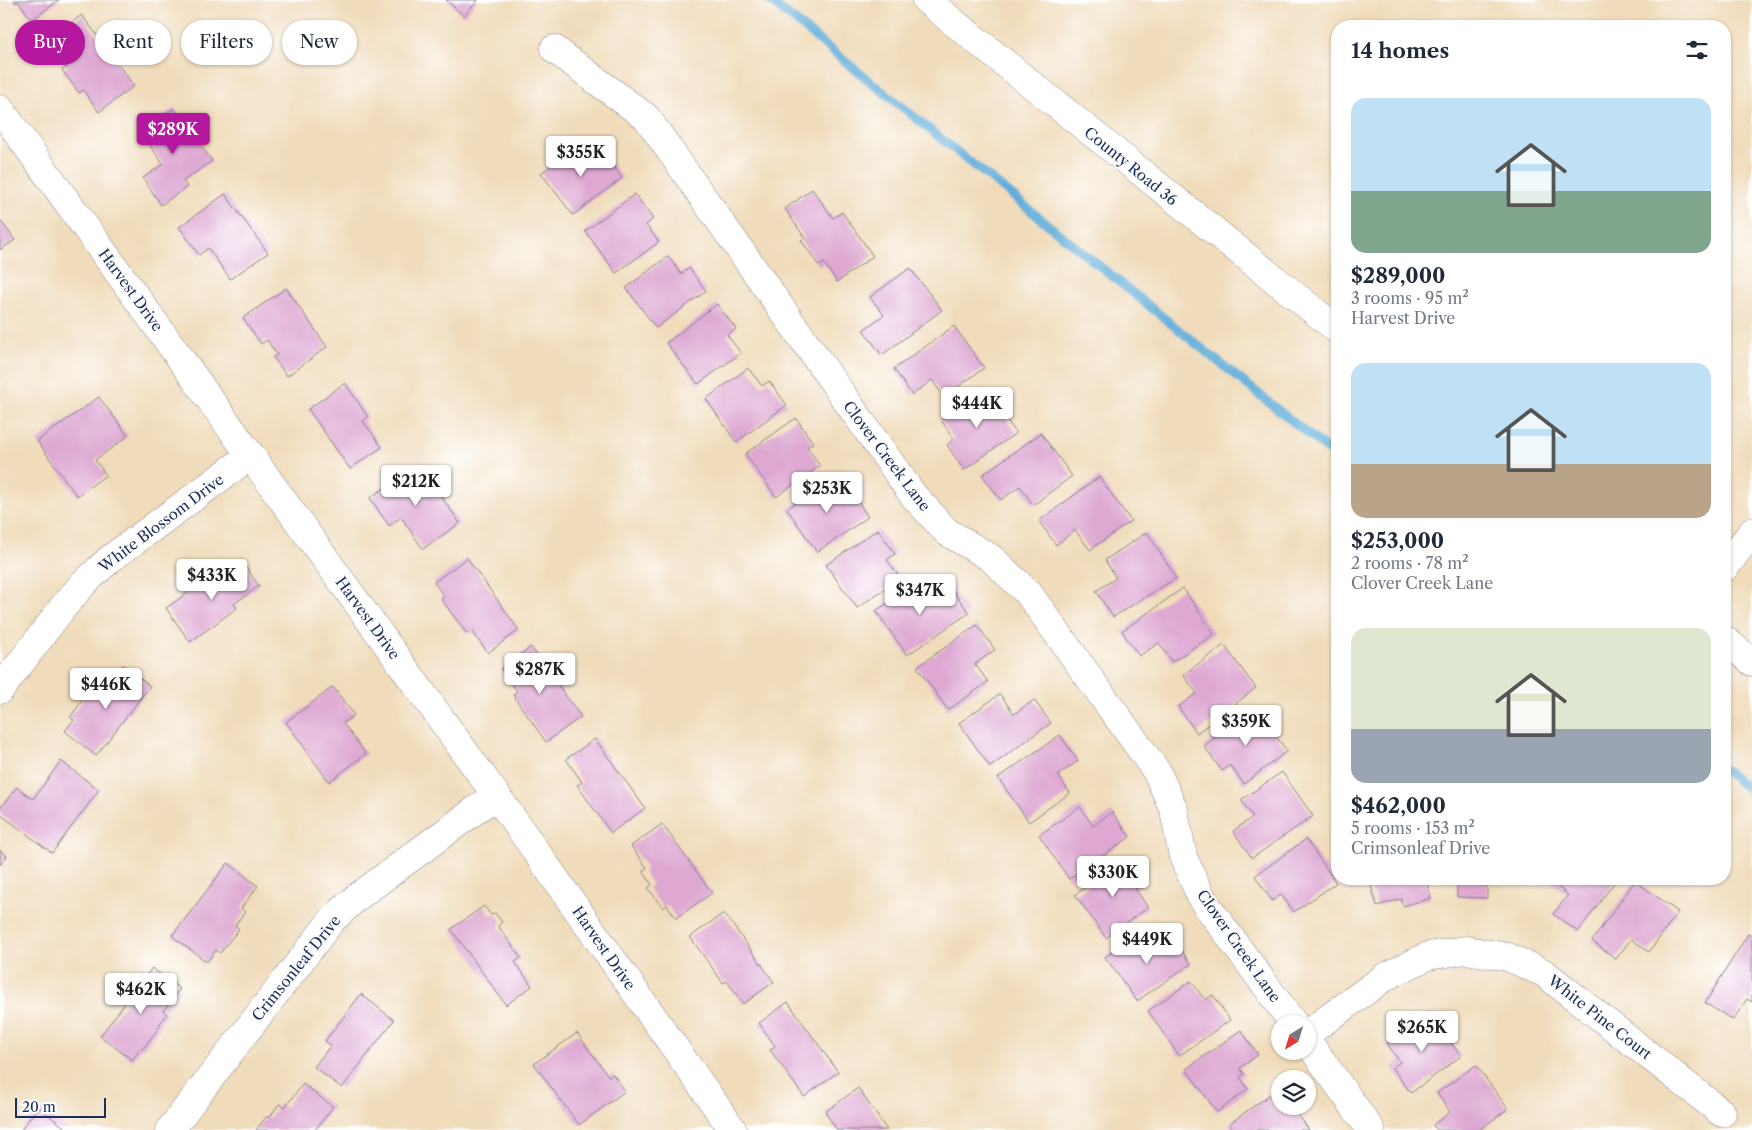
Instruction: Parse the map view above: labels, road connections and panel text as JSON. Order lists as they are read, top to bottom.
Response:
{
  "streets": {
    "street": [
      "County Road 36",
      "Harvest Drive",
      "Clover Creek Lane",
      "White Blossom Drive",
      "Crimsonleaf Drive",
      "White Pine Court"
    ]
  },
  "crossings": [
    ["Harvest Drive", "White Blossom Drive"],
    ["Harvest Drive", "Crimsonleaf Drive"]
  ],
  "scale_bar": "20 m",
  "north": "bottom left",
  "page": {
    "chip": [
      "Buy",
      "Rent",
      "Filters",
      "New"
    ],
    "heading": "14 homes",
    "list": [
      {
        "name": "$289,000",
        "note": "3 rooms · 95 m² · Harvest Drive"
      },
      {
        "name": "$253,000",
        "note": "2 rooms · 78 m² · Clover Creek Lane"
      },
      {
        "name": "$462,000",
        "note": "5 rooms · 153 m² · Crimsonleaf Drive"
      }
    ],
    "price": [
      "$289K",
      "$355K",
      "$444K",
      "$212K",
      "$253K",
      "$433K",
      "$347K",
      "$287K",
      "$446K",
      "$359K",
      "$330K",
      "$449K",
      "$462K",
      "$265K"
    ],
    "scale": "20 m"
  }
}
